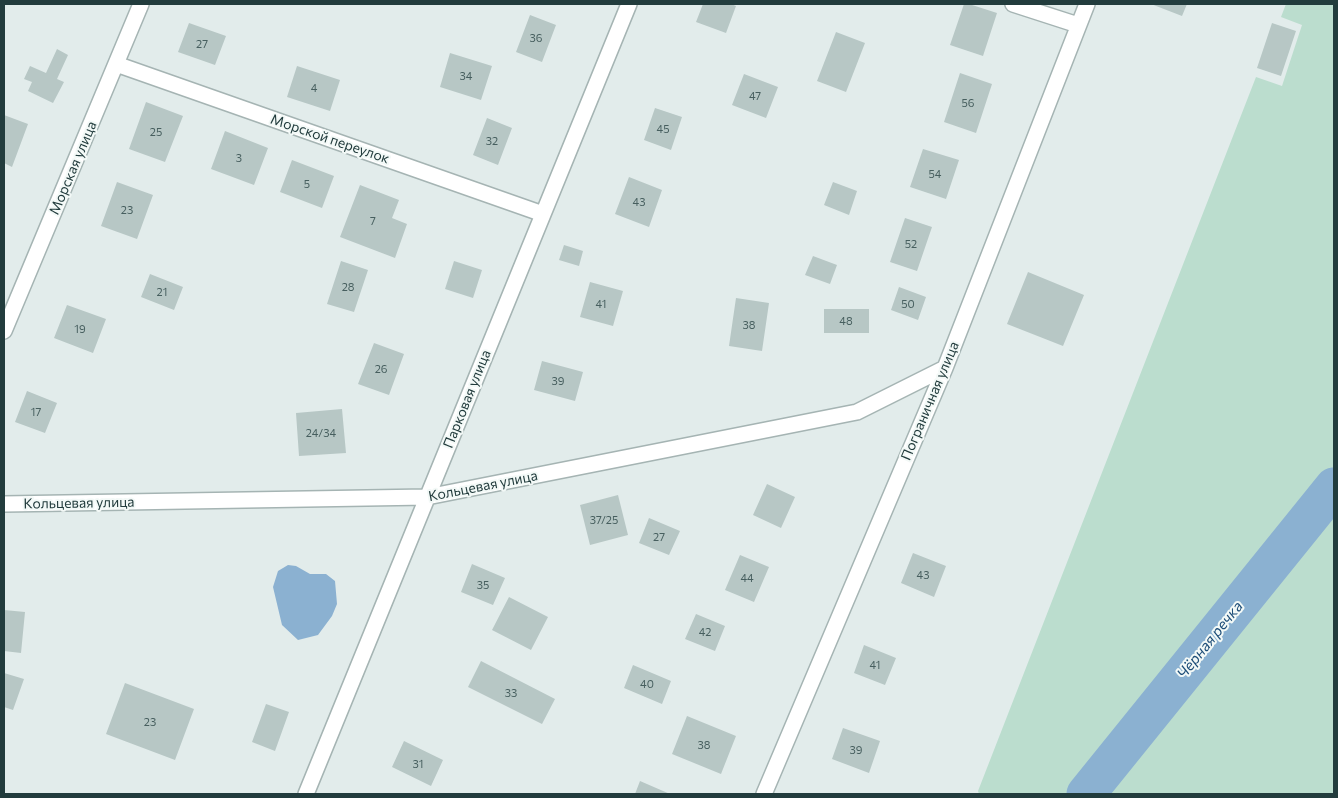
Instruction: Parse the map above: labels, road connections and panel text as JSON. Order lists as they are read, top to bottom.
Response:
{
  "streets": {
    "street": [
      "Морской переулок",
      "Морская улица",
      "Парковая улица",
      "Пограничная улица",
      "Кольцевая улица"
    ]
  },
  "crossings": [
    ["Морской переулок", "Морская улица"],
    ["Морской переулок", "Парковая улица"],
    ["Парковая улица", "Кольцевая улица"],
    ["Пограничная улица", "Кольцевая улица"]
  ],
  "water": ["Чёрная речка"],
  "house_numbers": [
    "36",
    "27",
    "34",
    "4",
    "47",
    "56",
    "45",
    "25",
    "32",
    "3",
    "54",
    "5",
    "43",
    "23",
    "7",
    "52",
    "28",
    "21",
    "41",
    "50",
    "48",
    "38",
    "19",
    "26",
    "39",
    "17",
    "24/34",
    "37/25",
    "27",
    "43",
    "44",
    "35",
    "42",
    "41",
    "40",
    "33",
    "23",
    "38",
    "39",
    "31"
  ]
}
